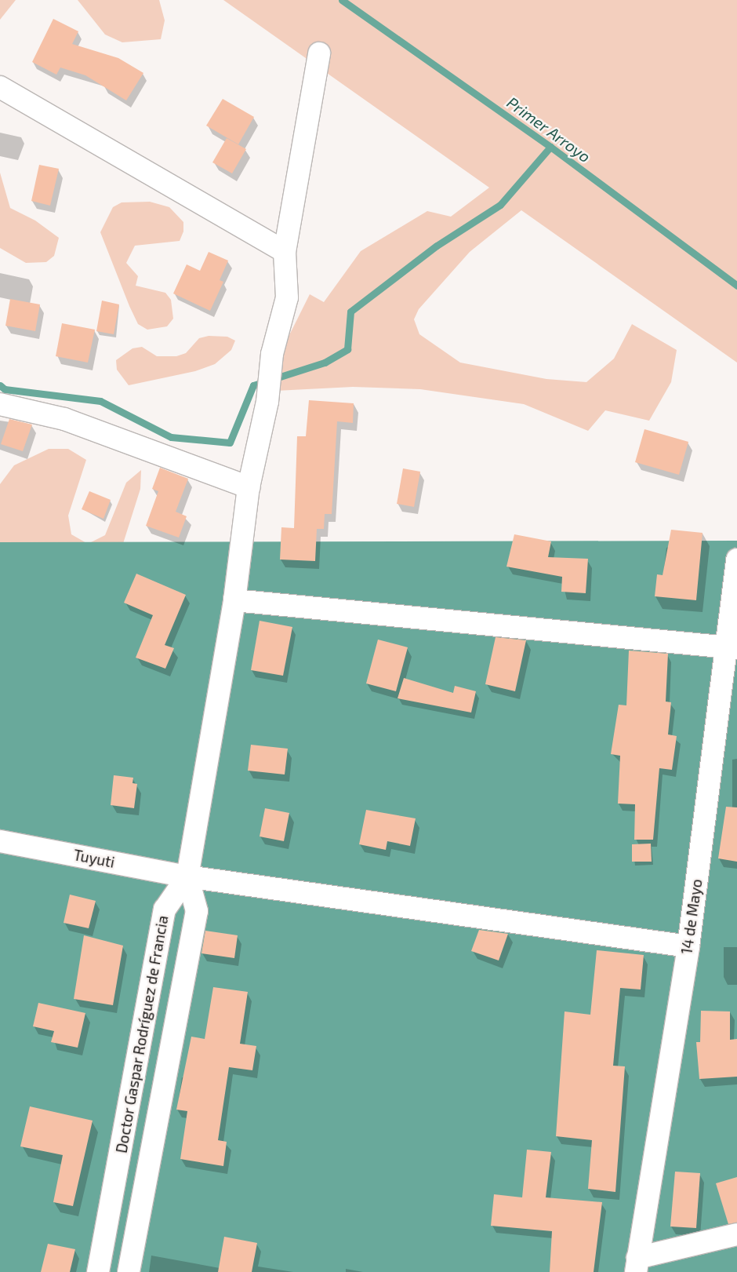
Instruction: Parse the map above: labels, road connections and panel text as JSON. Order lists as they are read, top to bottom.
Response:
{
  "streets": {
    "street": ["Tuyuti", "14 de Mayo", "Doctor Gaspar Rodríguez de Francia"]
  },
  "crossings": [
    ["Tuyuti", "14 de Mayo"],
    ["Tuyuti", "Doctor Gaspar Rodríguez de Francia"]
  ],
  "water": ["Primer Arroyo"]
}
